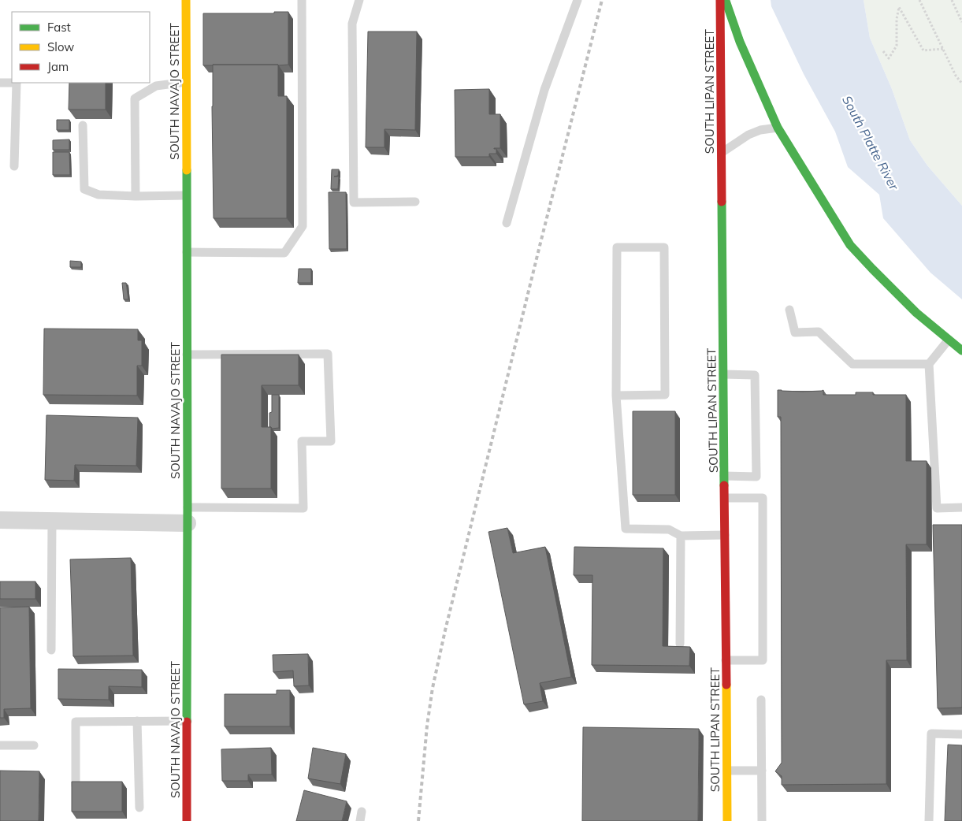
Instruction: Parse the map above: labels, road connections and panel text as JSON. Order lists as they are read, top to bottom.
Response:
{
  "streets": {
    "street": ["SOUTH NAVAJO STREET", "SOUTH LIPAN STREET"]
  },
  "water": ["South Platte River"],
  "legend": ["Fast", "Slow", "Jam"]
}
